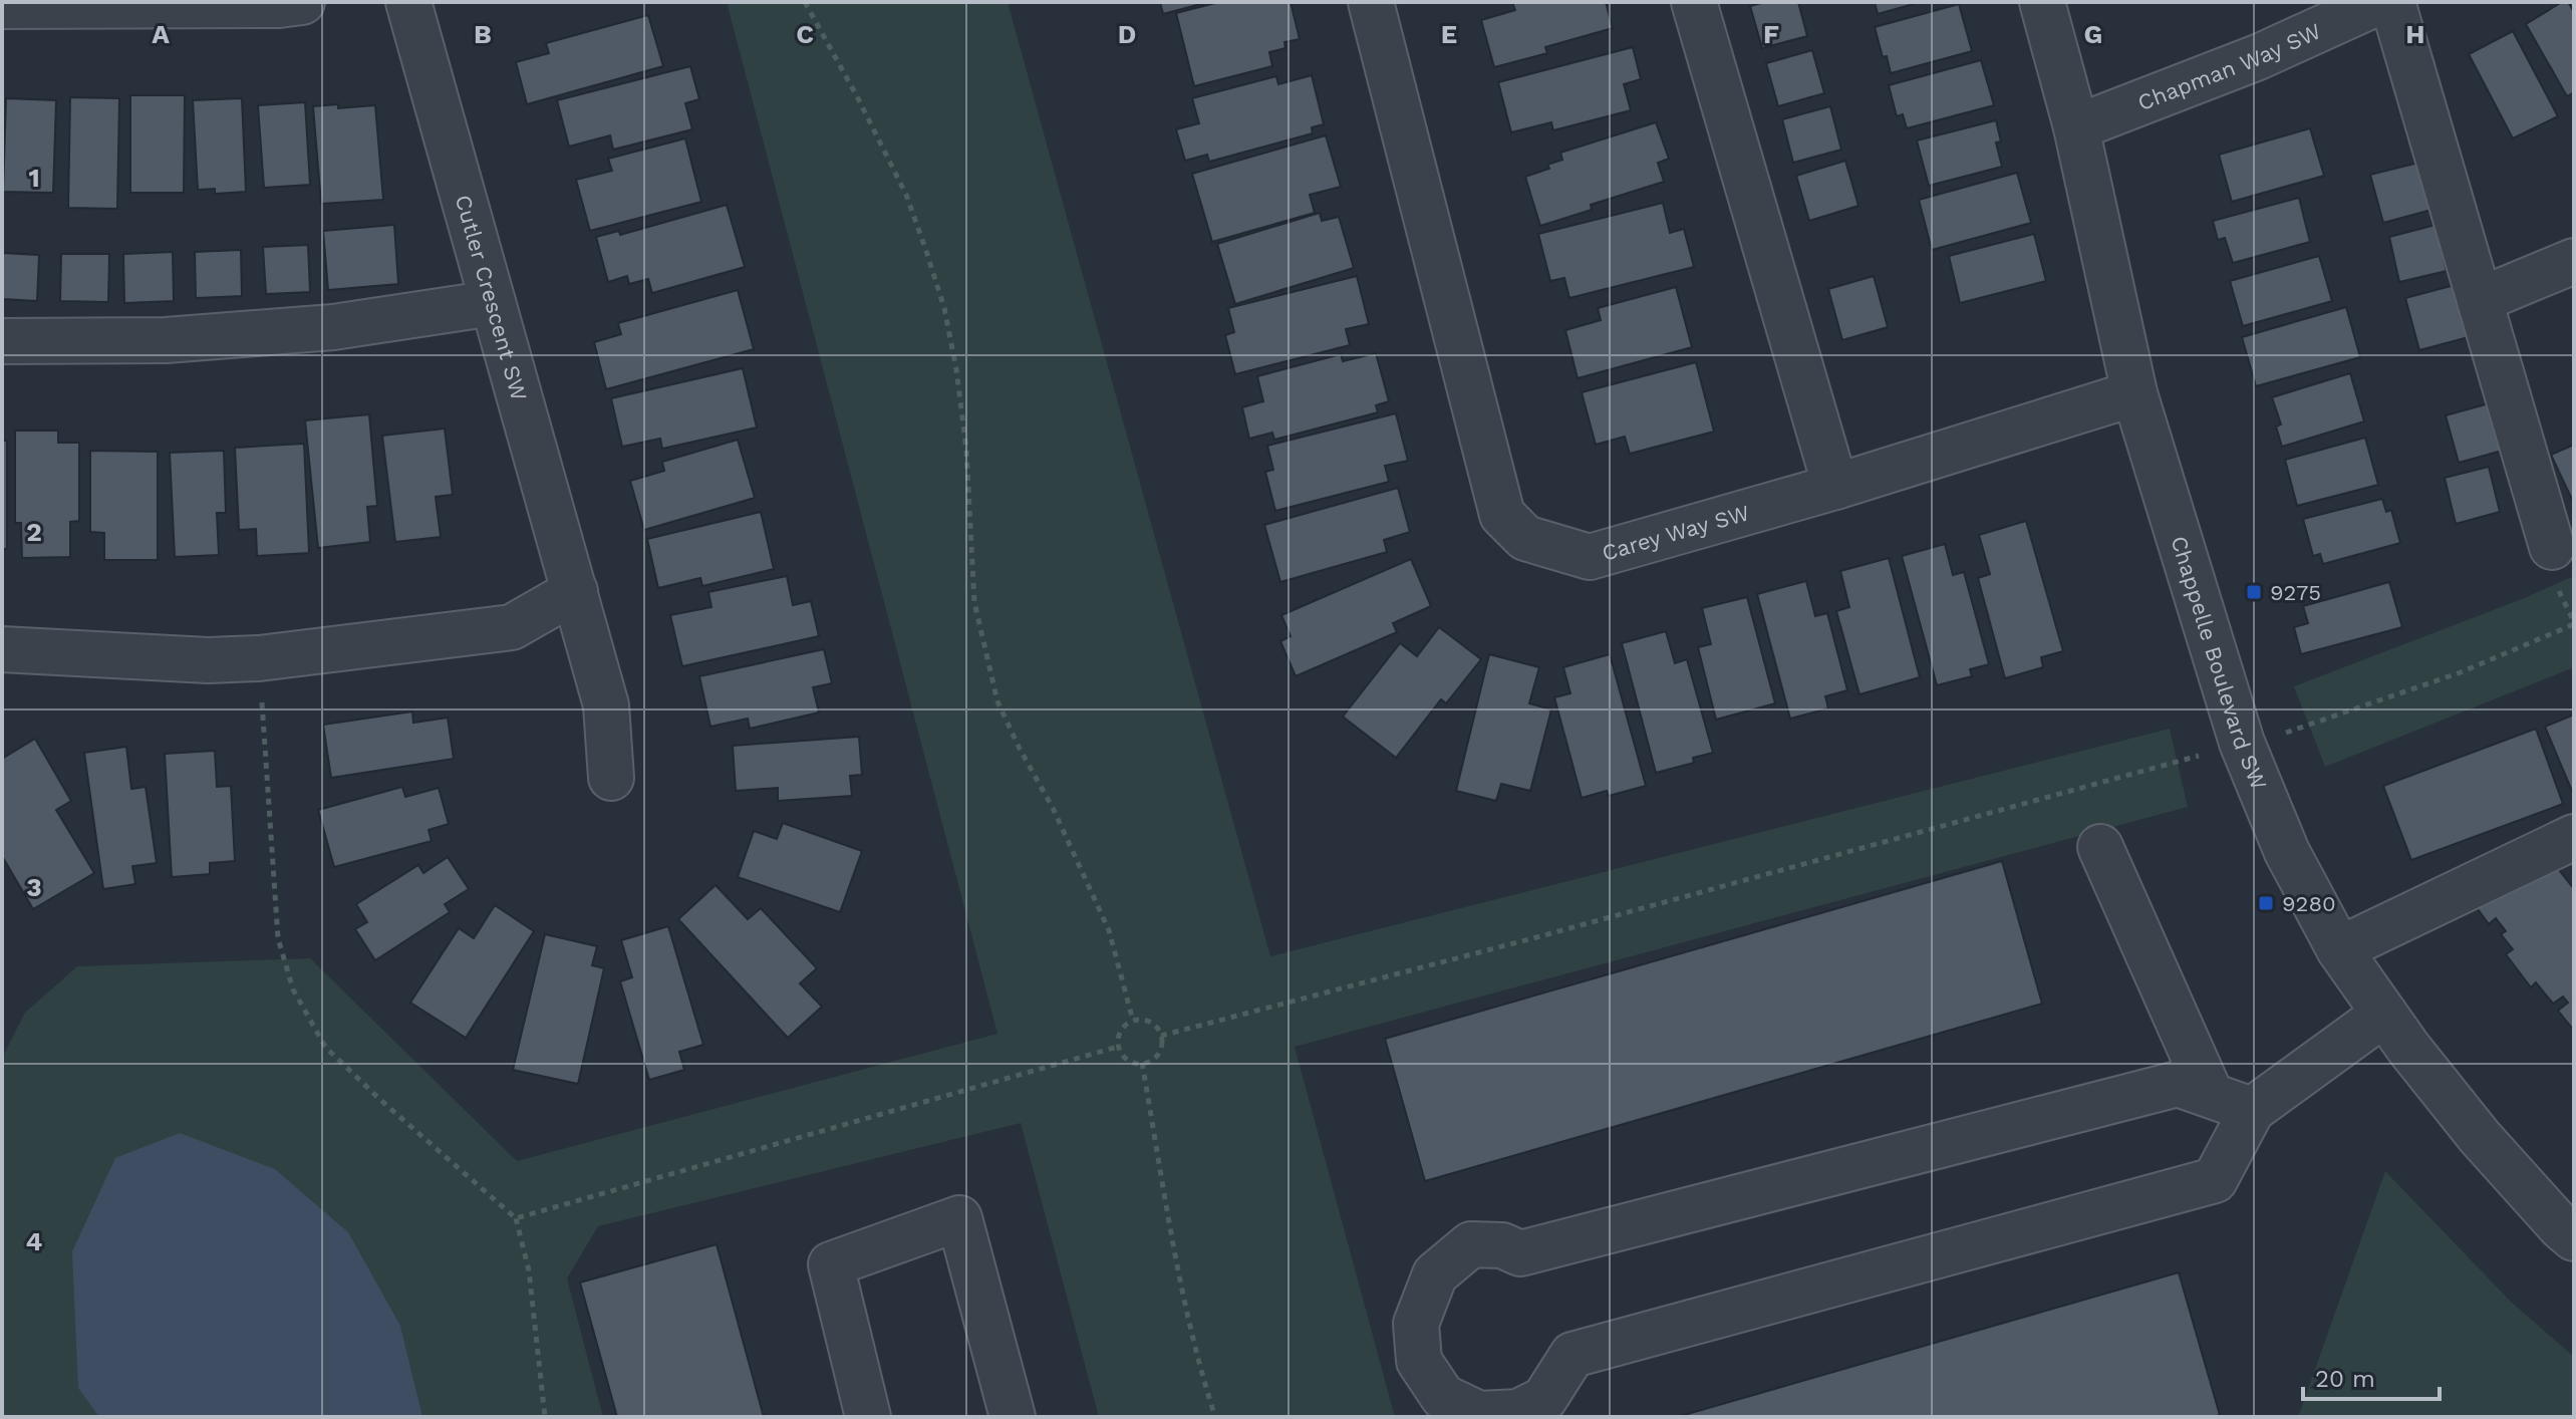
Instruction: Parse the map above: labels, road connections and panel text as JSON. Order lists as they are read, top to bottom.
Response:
{
  "streets": {
    "street": [
      "Chapman Way SW",
      "Cutler Crescent SW",
      "Carey Way SW",
      "Chappelle Boulevard SW"
    ]
  },
  "crossings": [
    ["Chapman Way SW", "Chappelle Boulevard SW"],
    ["Carey Way SW", "Chappelle Boulevard SW"]
  ],
  "places": {
    "transit": ["9275", "9280"]
  },
  "scale_bar": "20 m",
  "grid": {
    "columns": [
      "A",
      "B",
      "C",
      "D",
      "E",
      "F",
      "G",
      "H"
    ],
    "rows": [
      "1",
      "2",
      "3",
      "4"
    ]
  }
}
